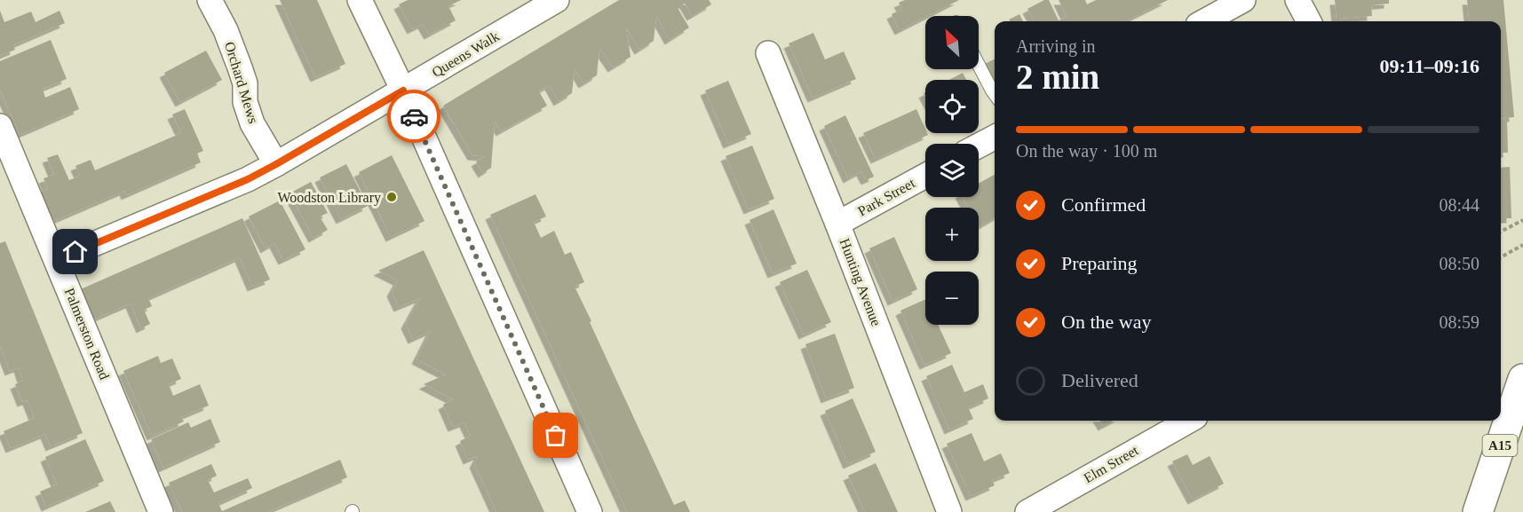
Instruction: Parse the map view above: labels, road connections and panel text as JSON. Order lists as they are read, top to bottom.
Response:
{
  "streets": {
    "main road": ["A15"],
    "street": [
      "Queens Walk",
      "Orchard Mews",
      "Park Street",
      "Hunting Avenue",
      "Palmerston Road",
      "Elm Street"
    ]
  },
  "crossings": [
    ["Queens Walk", "Orchard Mews"],
    ["Queens Walk", "Palmerston Road"],
    ["Park Street", "Hunting Avenue"]
  ],
  "places": ["Woodston Library"],
  "north": "top left",
  "page": {
    "map_buttons": ["+", "−"],
    "heading": ["2 min", "Arriving in", "09:11–09:16"],
    "bar": "On the way · 100 m",
    "list": [
      ["Confirmed", "08:44"],
      ["Preparing", "08:50"],
      ["On the way", "08:59"],
      "Delivered"
    ]
  }
}
